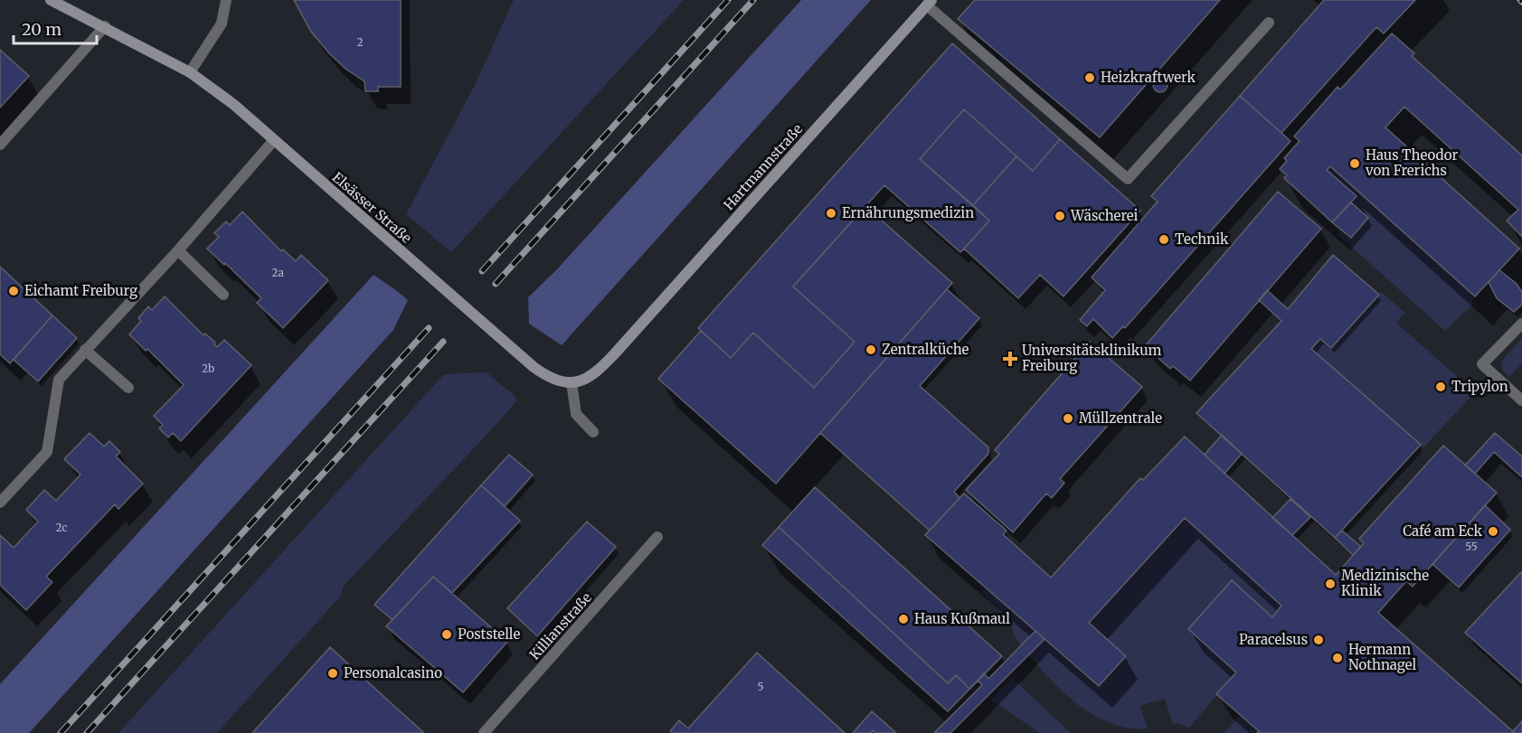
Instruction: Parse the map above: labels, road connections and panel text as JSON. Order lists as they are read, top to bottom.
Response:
{
  "streets": {
    "street": ["Hartmannstraße", "Elsässer Straße", "Killianstraße"]
  },
  "crossings": [
    ["Hartmannstraße", "Elsässer Straße"]
  ],
  "places": {
    "other": [
      "Heizkraftwerk",
      "Haus Theodor von Frerichs",
      "Ernährungsmedizin",
      "Wäscherei",
      "Technik",
      "Eichamt Freiburg",
      "Zentralküche",
      "Tripylon",
      "Müllzentrale",
      "Café am Eck",
      "Medizinische Klinik",
      "Haus Kußmaul",
      "Poststelle",
      "Paracelsus",
      "Hermann Nothnagel",
      "Personalcasino"
    ],
    "health": ["Universitätsklinikum Freiburg"]
  },
  "house_numbers": [
    "2",
    "2a",
    "2b",
    "2c",
    "55",
    "5"
  ],
  "scale_bar": "20 m"
}
